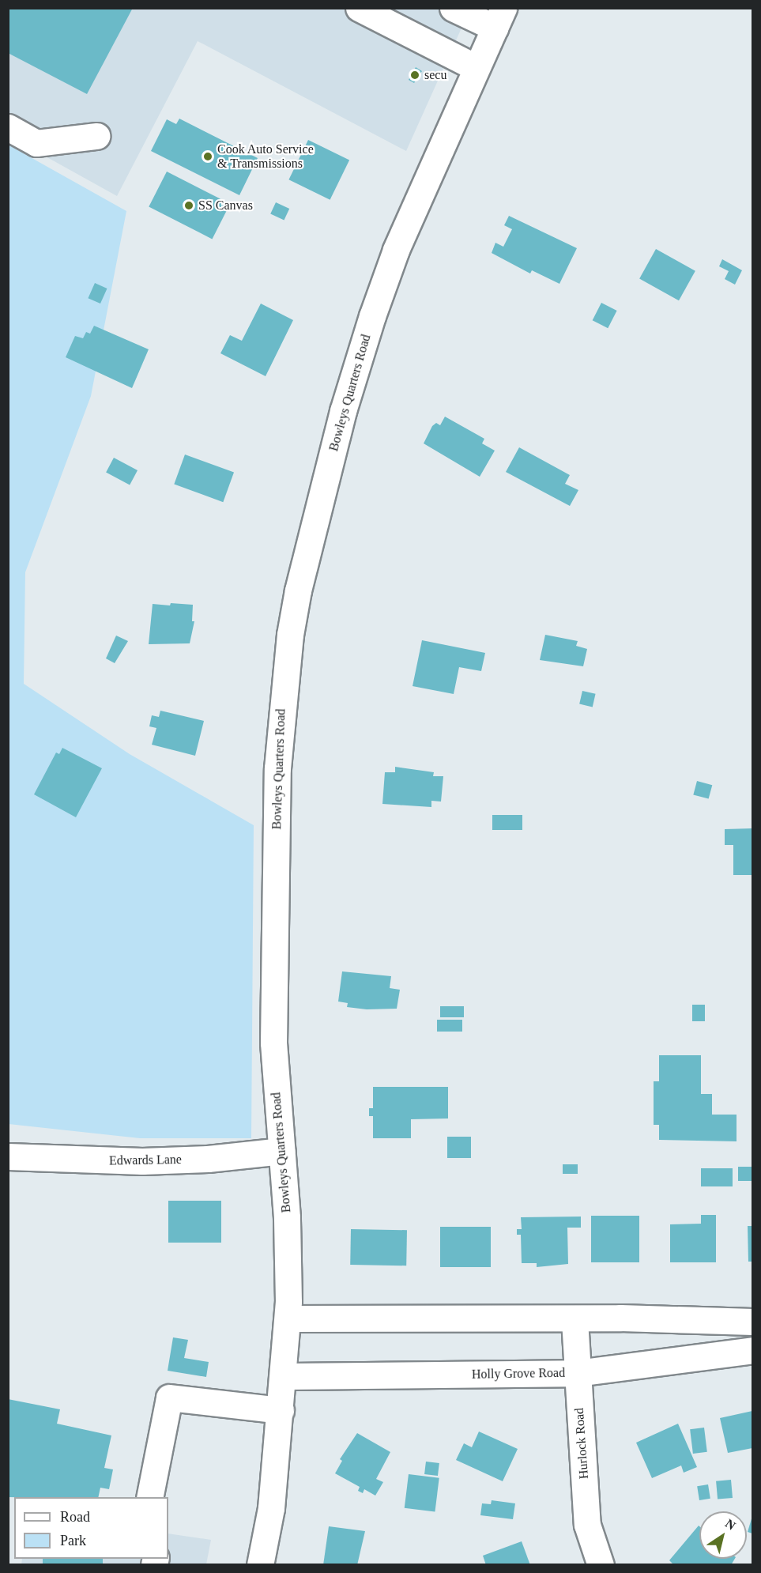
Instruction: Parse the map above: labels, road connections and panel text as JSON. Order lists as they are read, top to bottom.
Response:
{
  "streets": {
    "street": [
      "Bowleys Quarters Road",
      "Edwards Lane",
      "Holly Grove Road",
      "Hurlock Road"
    ]
  },
  "crossings": [
    ["Bowleys Quarters Road", "Edwards Lane"],
    ["Bowleys Quarters Road", "Holly Grove Road"],
    ["Holly Grove Road", "Hurlock Road"]
  ],
  "places": ["secu", "Cook Auto Service & Transmissions", "SS Canvas"],
  "legend": ["Road", "Park"],
  "north": "top right"
}
